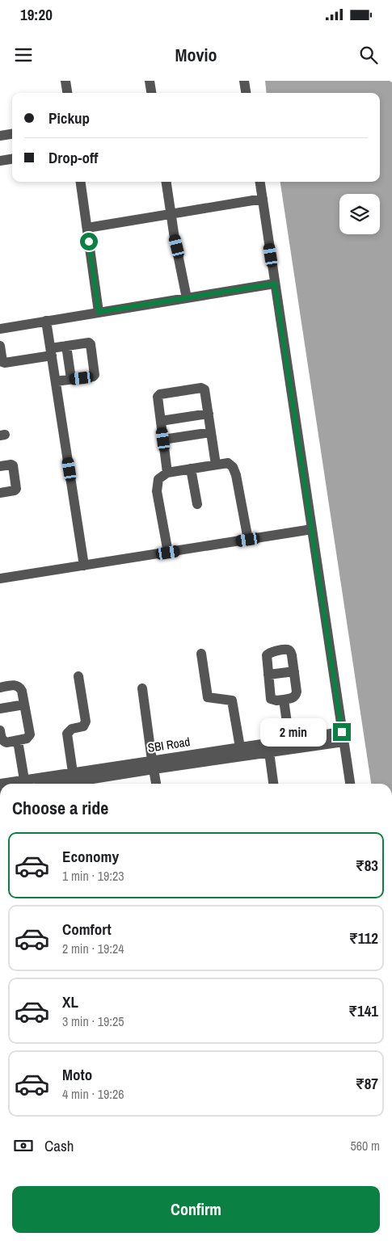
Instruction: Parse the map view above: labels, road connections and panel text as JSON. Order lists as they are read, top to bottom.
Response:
{
  "streets": {
    "street": ["SBI Road"]
  },
  "page": {
    "status": "19:20",
    "header": "Movio",
    "banner": ["Pickup", "Drop-off"],
    "bubble": "2 min",
    "heading": "Choose a ride",
    "list": [
      {
        "name": "Economy",
        "note": "1 min · 19:23",
        "value": "₹83"
      },
      {
        "name": "Comfort",
        "note": "2 min · 19:24",
        "value": "₹112"
      },
      {
        "name": "XL",
        "note": "3 min · 19:25",
        "value": "₹141"
      },
      {
        "name": "Moto",
        "note": "4 min · 19:26",
        "value": "₹87"
      }
    ],
    "pay": ["Cash", "560 m"],
    "buttons": "Confirm"
  }
}
